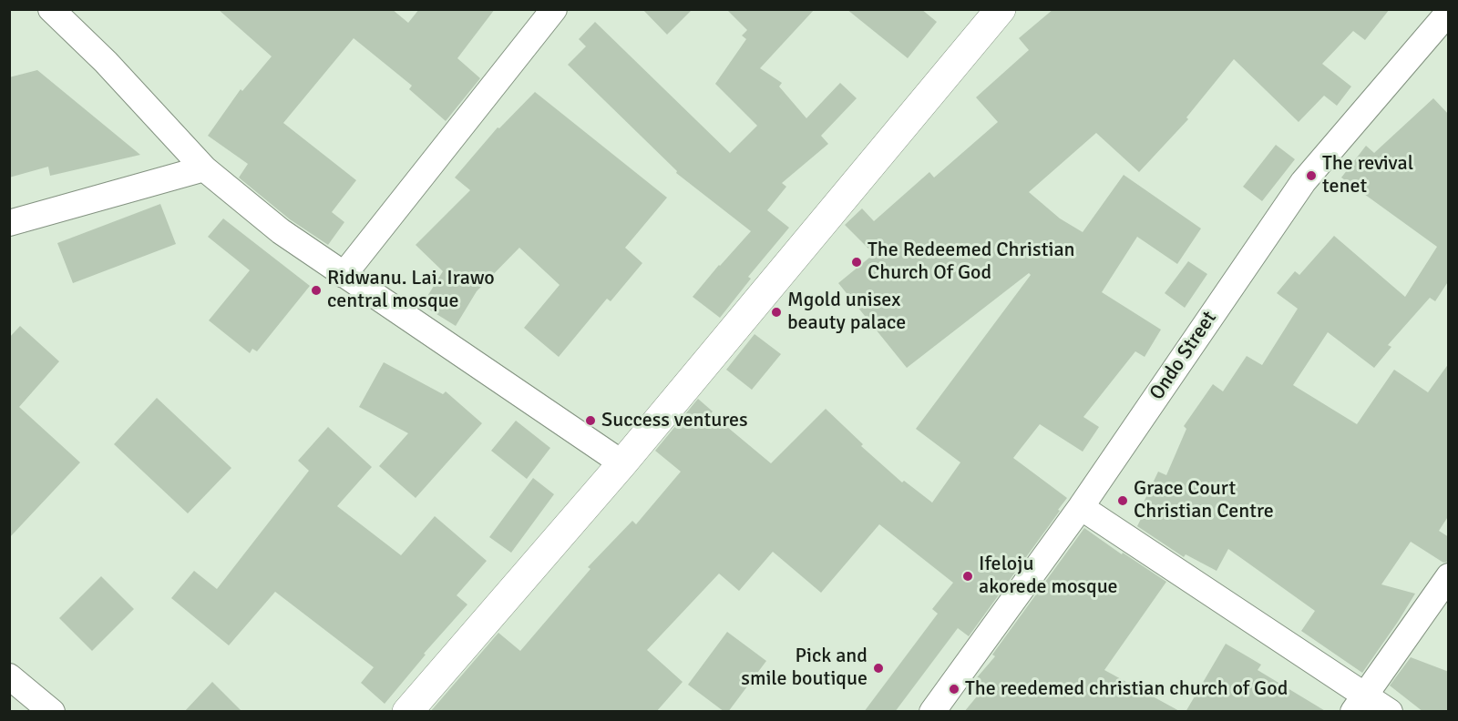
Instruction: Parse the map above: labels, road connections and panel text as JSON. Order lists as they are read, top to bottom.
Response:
{
  "streets": {
    "street": ["Ondo Street"]
  },
  "places": [
    "The revival tenet",
    "The Redeemed Christian Church Of God",
    "Ridwanu. Lai. Irawo central mosque",
    "Mgold unisex beauty palace",
    "Success ventures",
    "Grace Court Christian Centre",
    "Ifeloju akorede mosque",
    "Pick and smile boutique",
    "The reedemed christian church of God"
  ]
}
